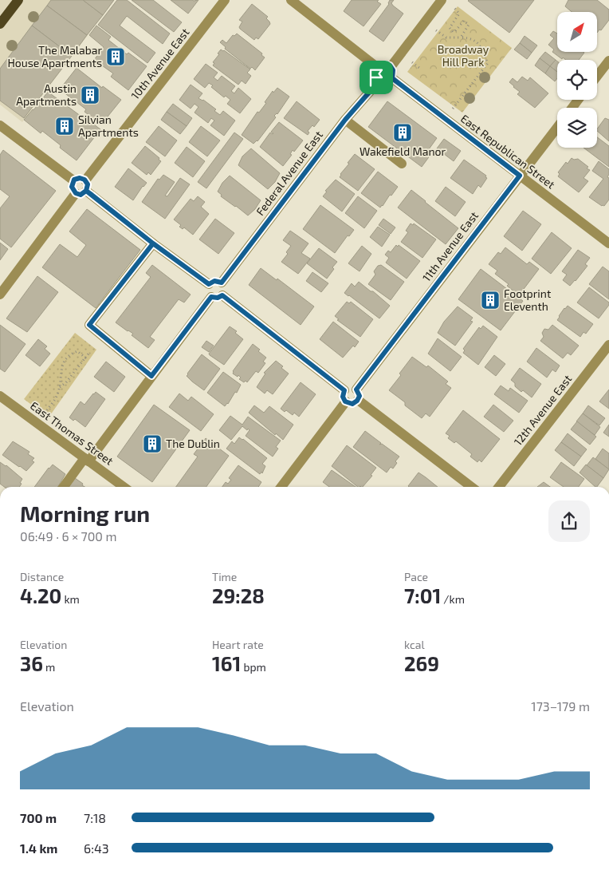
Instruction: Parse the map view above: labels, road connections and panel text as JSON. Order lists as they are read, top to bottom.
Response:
{
  "streets": {
    "street": [
      "10th Avenue East",
      "East Republican Street",
      "Federal Avenue East",
      "11th Avenue East",
      "12th Avenue East",
      "East Thomas Street"
    ]
  },
  "crossings": [
    ["East Republican Street", "Federal Avenue East"],
    ["East Republican Street", "11th Avenue East"]
  ],
  "parks": ["Broadway Hill Park"],
  "places": {
    "building": [
      "The Malabar House Apartments",
      "Austin Apartments",
      "Silvian Apartments",
      "Wakefield Manor",
      "Footprint Eleventh",
      "The Dublin"
    ]
  },
  "north": "top right",
  "page": {
    "heading": ["Morning run", "06:49 · 6 × 700 m"],
    "stats": [
      ["Distance", "4.20 km"],
      ["Time", "29:28"],
      ["Pace", "7:01 /km"],
      ["Elevation", "36 m"],
      ["Heart rate", "161 bpm"],
      ["kcal", "269"]
    ],
    "chart": ["Elevation", "173–179 m"],
    "list": [
      {
        "name": "700 m",
        "note": "7:18"
      },
      {
        "name": "1.4 km",
        "note": "6:43"
      }
    ]
  }
}
